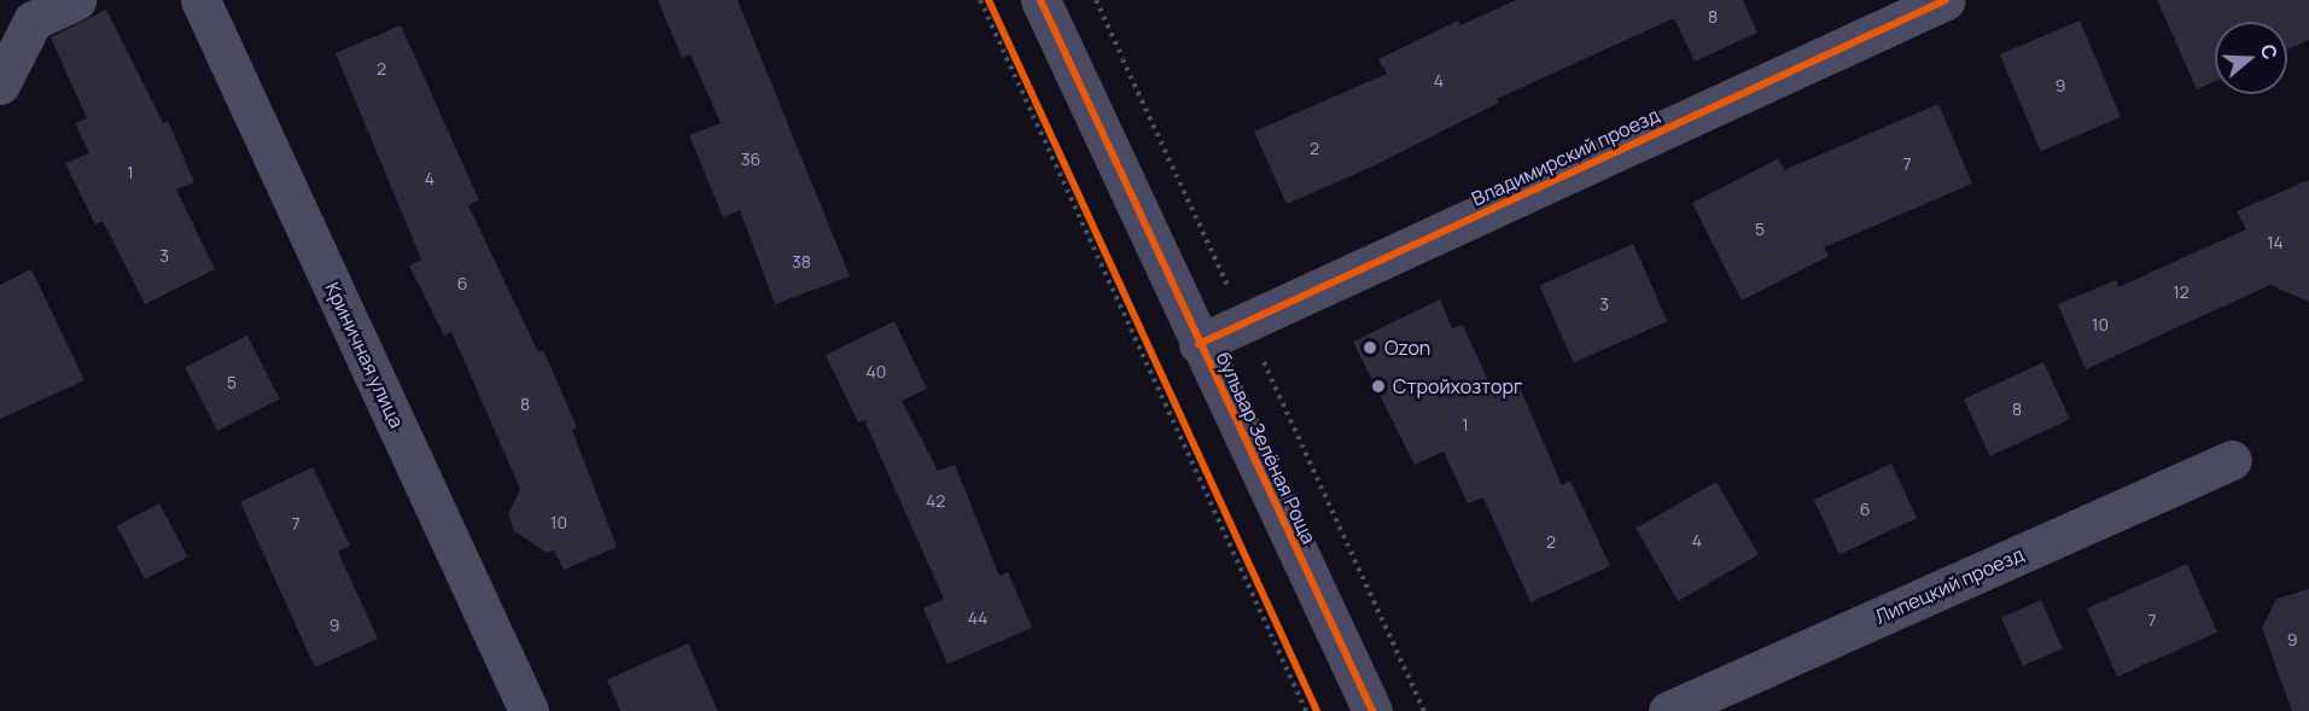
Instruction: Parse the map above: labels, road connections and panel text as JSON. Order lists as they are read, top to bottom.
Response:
{
  "streets": {
    "street": [
      "Владимирский проезд",
      "Криничная улица",
      "бульвар Зелёная Роща",
      "Липецкий проезд"
    ]
  },
  "crossings": [
    ["Владимирский проезд", "бульвар Зелёная Роща"]
  ],
  "places": ["Ozon", "Стройхозторг"],
  "house_numbers": [
    "8",
    "2",
    "4",
    "9",
    "2",
    "36",
    "7",
    "1",
    "4",
    "5",
    "14",
    "3",
    "38",
    "6",
    "12",
    "3",
    "10",
    "40",
    "5",
    "8",
    "8",
    "1",
    "42",
    "6",
    "10",
    "7",
    "4",
    "2",
    "44",
    "7",
    "9",
    "9"
  ],
  "north": "right"
}
